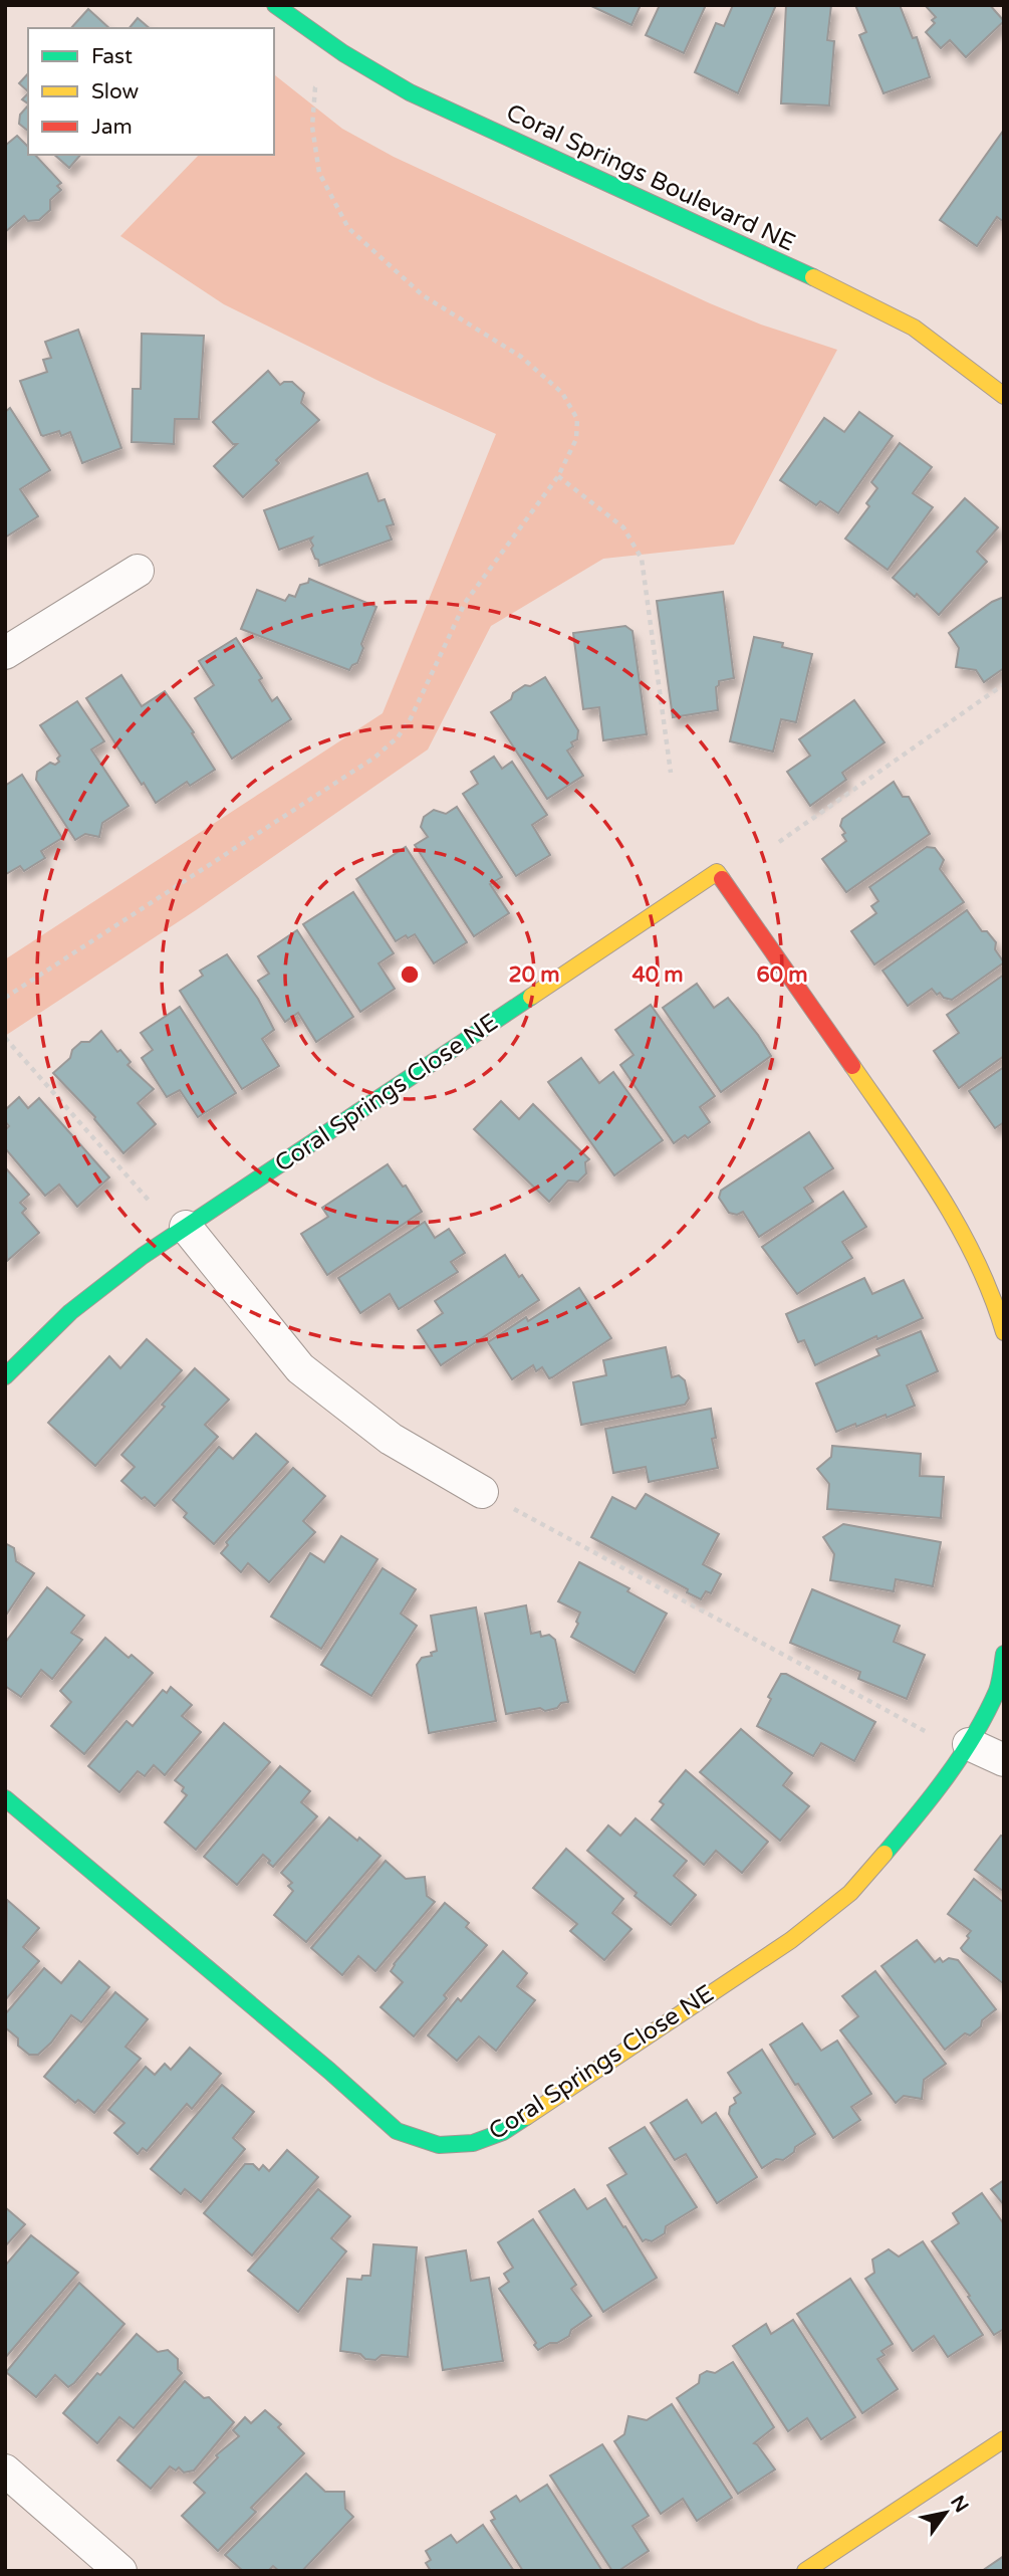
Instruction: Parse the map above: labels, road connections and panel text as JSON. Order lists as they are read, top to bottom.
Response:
{
  "streets": {
    "street": ["Coral Springs Boulevard NE", "Coral Springs Close NE"]
  },
  "legend": ["Fast", "Slow", "Jam"],
  "north": "top right",
  "rings": ["20 m", "40 m", "60 m"]
}
